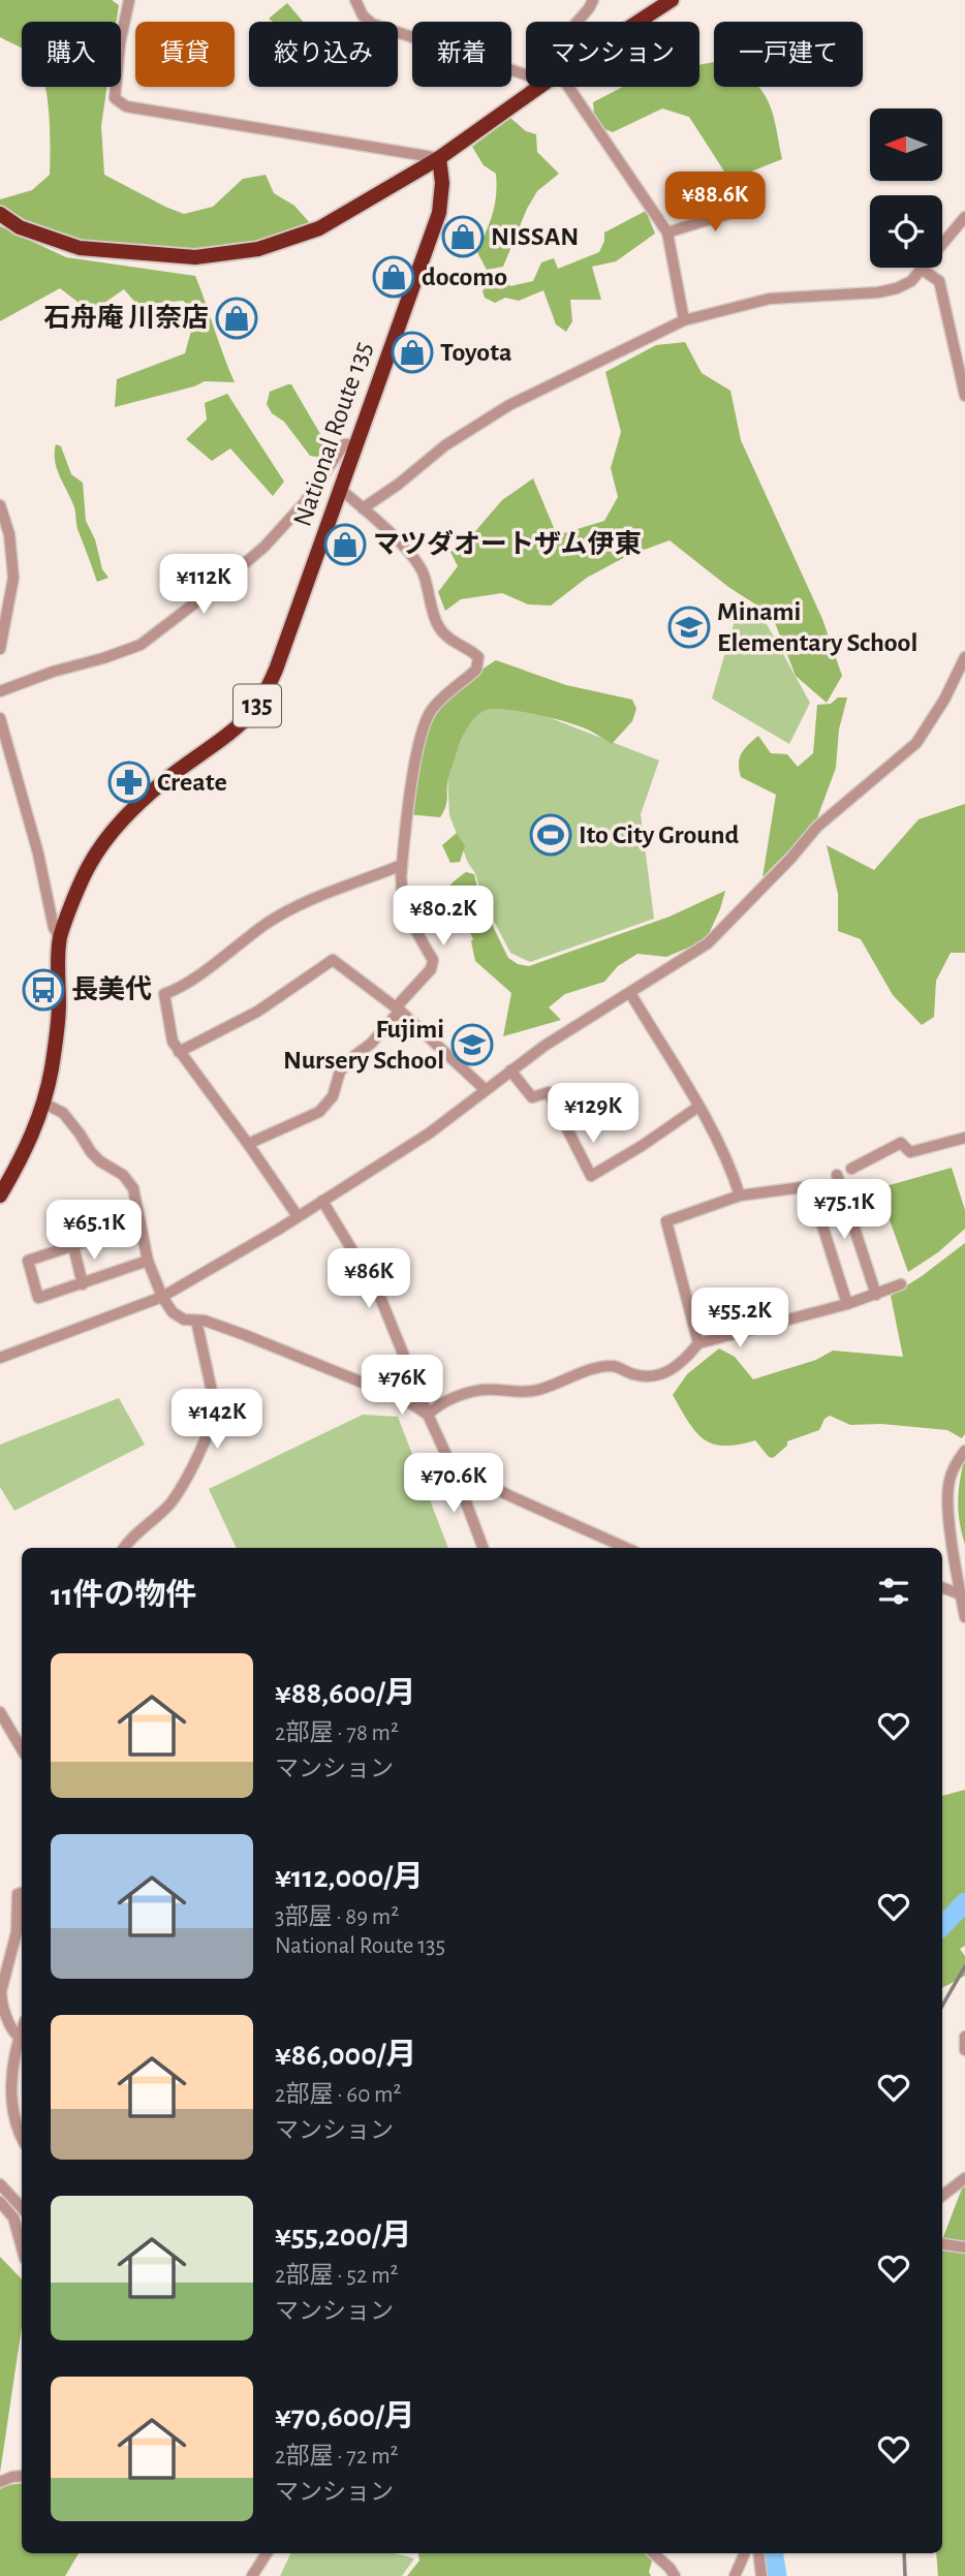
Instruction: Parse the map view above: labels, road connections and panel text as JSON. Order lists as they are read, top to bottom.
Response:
{
  "streets": {
    "highway": ["National Route 135", "135"]
  },
  "places": {
    "shop": [
      "NISSAN",
      "docomo",
      "石舟庵 川奈店",
      "Toyota",
      "マツダオートザム伊東"
    ],
    "school or university": ["Minami Elementary School", "Fujimi Nursery School"],
    "pharmacy": ["Create"],
    "sports": ["Ito City Ground"],
    "bus stop": ["長美代"]
  },
  "north": "left",
  "page": {
    "chip": [
      "購入",
      "賃貸",
      "絞り込み",
      "新着",
      "マンション",
      "一戸建て"
    ],
    "price": [
      "¥88.6K",
      "¥112K",
      "¥80.2K",
      "¥129K",
      "¥75.1K",
      "¥65.1K",
      "¥86K",
      "¥55.2K",
      "¥76K",
      "¥142K",
      "¥70.6K"
    ],
    "heading": "11件の物件",
    "list": [
      {
        "name": "¥88,600/月",
        "note": "2部屋 · 78 m² · マンション"
      },
      {
        "name": "¥112,000/月",
        "note": "3部屋 · 89 m² · National Route 135"
      },
      {
        "name": "¥86,000/月",
        "note": "2部屋 · 60 m² · マンション"
      },
      {
        "name": "¥55,200/月",
        "note": "2部屋 · 52 m² · マンション"
      },
      {
        "name": "¥70,600/月",
        "note": "2部屋 · 72 m² · マンション"
      }
    ]
  }
}
